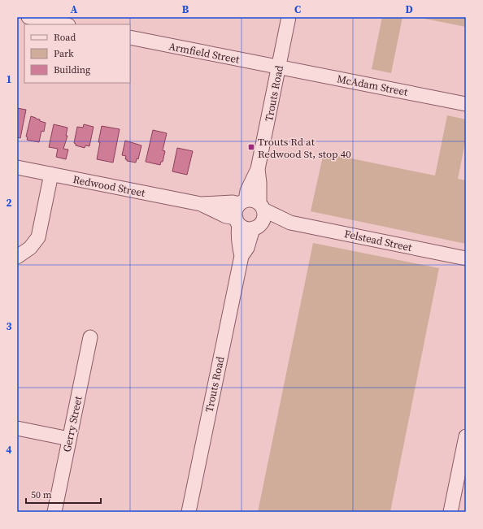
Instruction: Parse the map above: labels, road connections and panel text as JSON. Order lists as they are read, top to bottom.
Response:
{
  "streets": {
    "street": [
      "Armfield Street",
      "McAdam Street",
      "Trouts Road",
      "Redwood Street",
      "Felstead Street",
      "Gerry Street"
    ]
  },
  "crossings": [
    ["Armfield Street", "McAdam Street"],
    ["Armfield Street", "Trouts Road"],
    ["McAdam Street", "Trouts Road"],
    ["Trouts Road", "Redwood Street"],
    ["Trouts Road", "Felstead Street"],
    ["Redwood Street", "Felstead Street"]
  ],
  "places": {
    "transit": ["Trouts Rd at Redwood St, stop 40"]
  },
  "legend": ["Road", "Park", "Building"],
  "scale_bar": "50 m",
  "grid": {
    "columns": [
      "A",
      "B",
      "C",
      "D"
    ],
    "rows": [
      "1",
      "2",
      "3",
      "4"
    ]
  }
}
